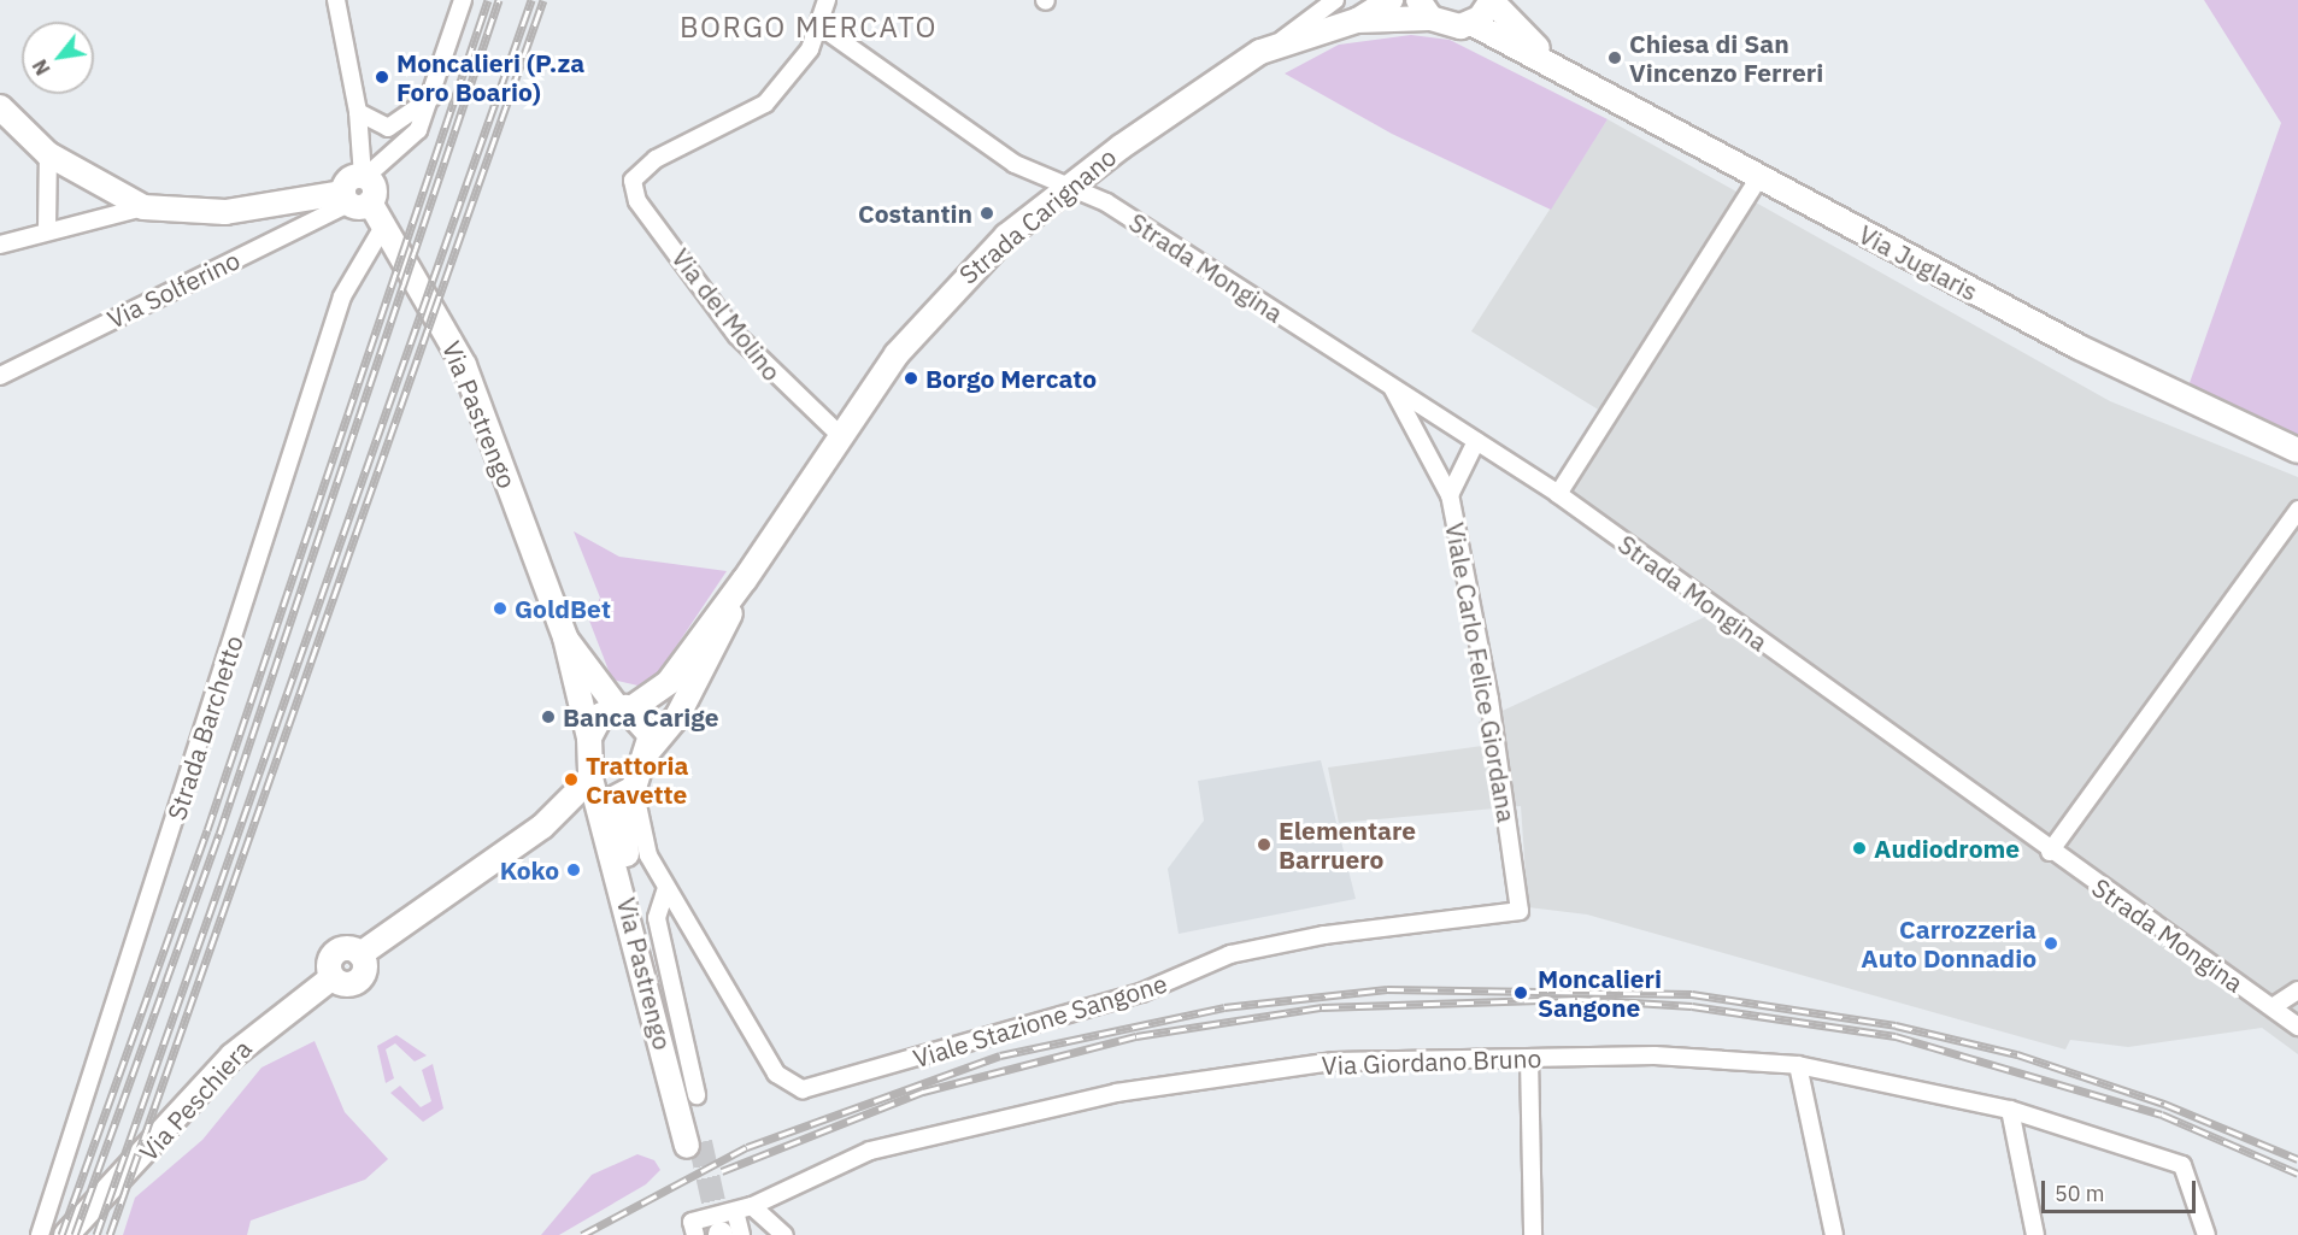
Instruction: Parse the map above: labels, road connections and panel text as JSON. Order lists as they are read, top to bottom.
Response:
{
  "streets": {
    "street": [
      "Strada Carignano",
      "Via Juglaris",
      "Strada Mongina",
      "Via Solferino",
      "Via del Molino",
      "Via Pastrengo",
      "Viale Carlo Felice Giordana",
      "Strada Barchetto",
      "Viale Stazione Sangone",
      "Via Giordano Bruno",
      "Via Peschiera"
    ]
  },
  "crossings": [
    ["Strada Carignano", "Via Juglaris"],
    ["Strada Carignano", "Strada Mongina"],
    ["Strada Carignano", "Via del Molino"],
    ["Strada Carignano", "Via Pastrengo"],
    ["Strada Carignano", "Viale Stazione Sangone"],
    ["Strada Carignano", "Via Peschiera"],
    ["Strada Mongina", "Via del Molino"],
    ["Strada Mongina", "Viale Carlo Felice Giordana"],
    ["Via Solferino", "Via Pastrengo"],
    ["Via Pastrengo", "Strada Barchetto"],
    ["Via Pastrengo", "Viale Stazione Sangone"],
    ["Via Pastrengo", "Via Peschiera"],
    ["Viale Carlo Felice Giordana", "Viale Stazione Sangone"],
    ["Viale Stazione Sangone", "Via Peschiera"]
  ],
  "districts": ["BORGO MERCATO"],
  "places": [
    "Chiesa di San Vincenzo Ferreri",
    "Moncalieri (P.za Foro Boario)",
    "Costantin",
    "Borgo Mercato",
    "GoldBet",
    "Banca Carige",
    "Trattoria Cravette",
    "Elementare Barruero",
    "Audiodrome",
    "Koko",
    "Carrozzeria Auto Donnadio",
    "Moncalieri Sangone"
  ],
  "scale_bar": "50 m",
  "north": "bottom left"
}
